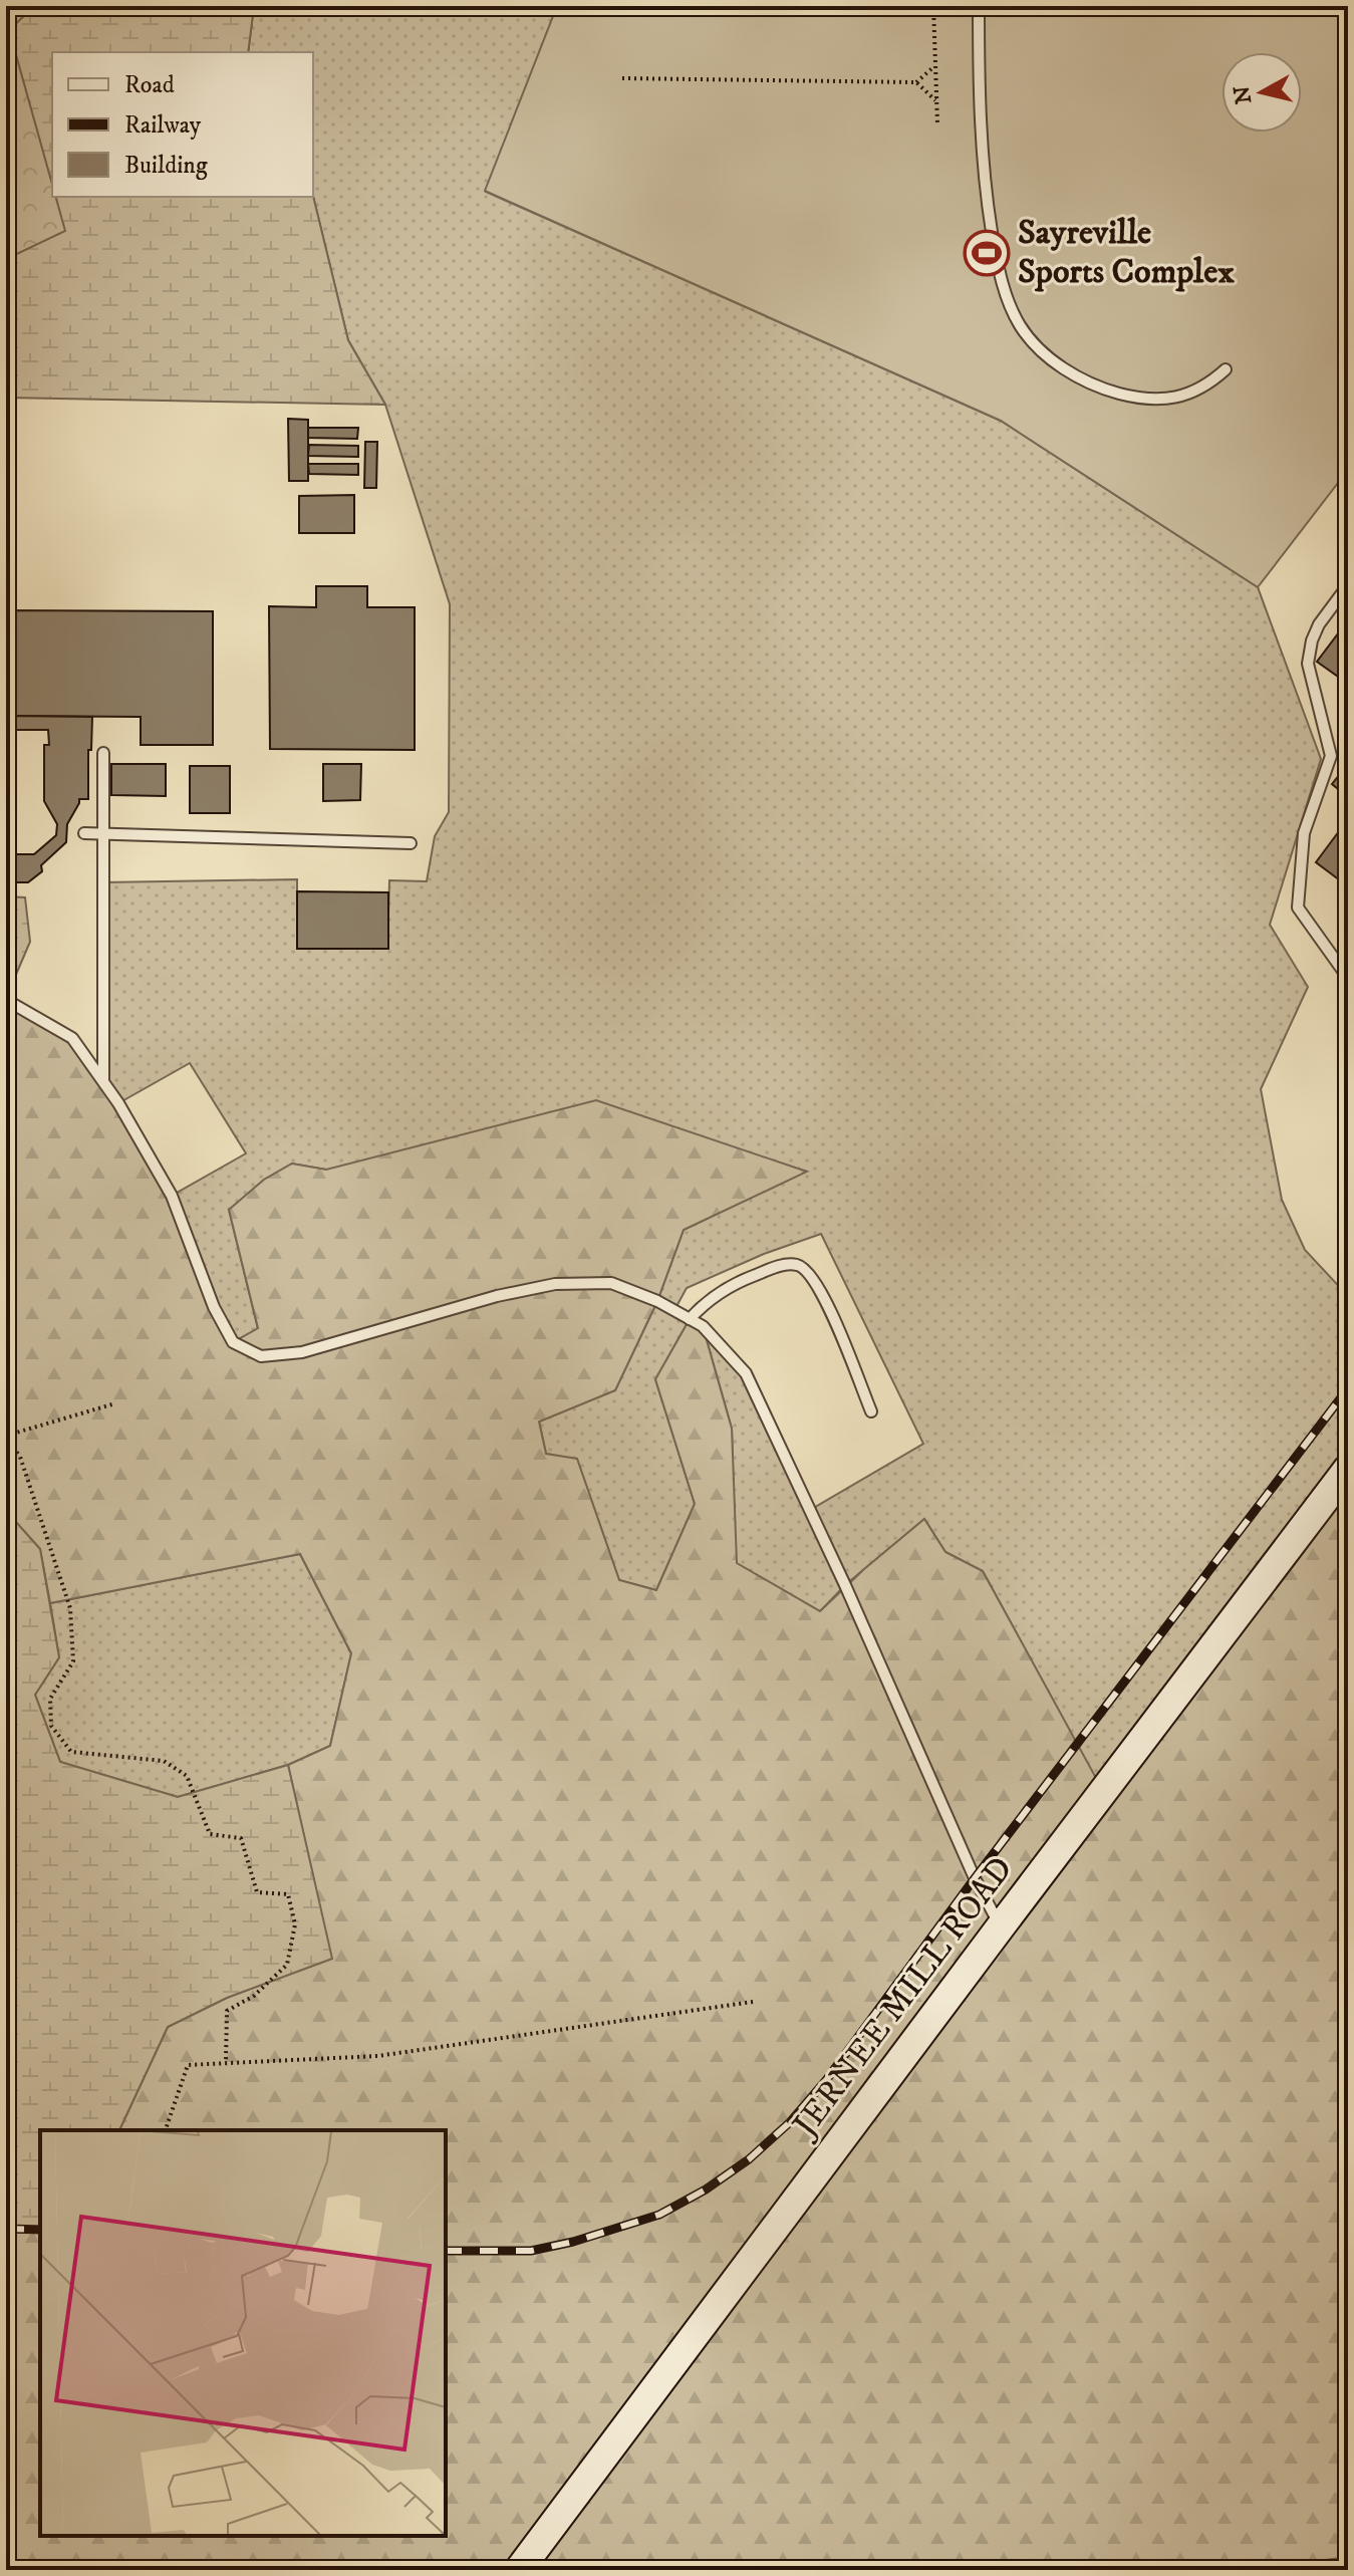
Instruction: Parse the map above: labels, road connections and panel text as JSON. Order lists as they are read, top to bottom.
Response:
{
  "streets": {
    "street": ["JERNEE MILL ROAD"]
  },
  "places": {
    "sports": ["Sayreville Sports Complex"]
  },
  "legend": ["Road", "Railway", "Building"],
  "north": "left"
}
